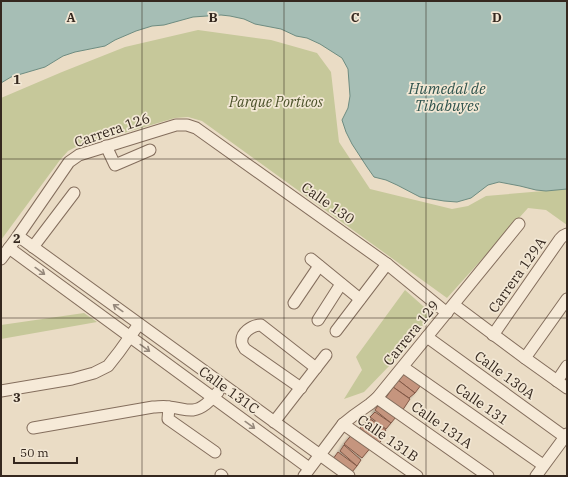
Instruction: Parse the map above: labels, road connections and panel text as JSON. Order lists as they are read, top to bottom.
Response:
{
  "streets": {
    "street": [
      "Carrera 126",
      "Calle 130",
      "Carrera 129A",
      "Carrera 129",
      "Calle 130A",
      "Calle 131C",
      "Calle 131",
      "Calle 131A",
      "Calle 131B"
    ]
  },
  "crossings": [
    ["Carrera 126", "Calle 130"],
    ["Carrera 126", "Calle 131C"],
    ["Calle 130", "Carrera 129A"],
    ["Calle 130", "Carrera 129"],
    ["Carrera 129", "Calle 130A"],
    ["Carrera 129", "Calle 131C"],
    ["Carrera 129", "Calle 131"],
    ["Carrera 129", "Calle 131A"],
    ["Carrera 129", "Calle 131B"]
  ],
  "water": ["Humedal de Tibabuyes"],
  "parks": ["Parque Porticos"],
  "scale_bar": "50 m",
  "grid": {
    "columns": [
      "A",
      "B",
      "C",
      "D"
    ],
    "rows": ["1", "2", "3"]
  }
}
